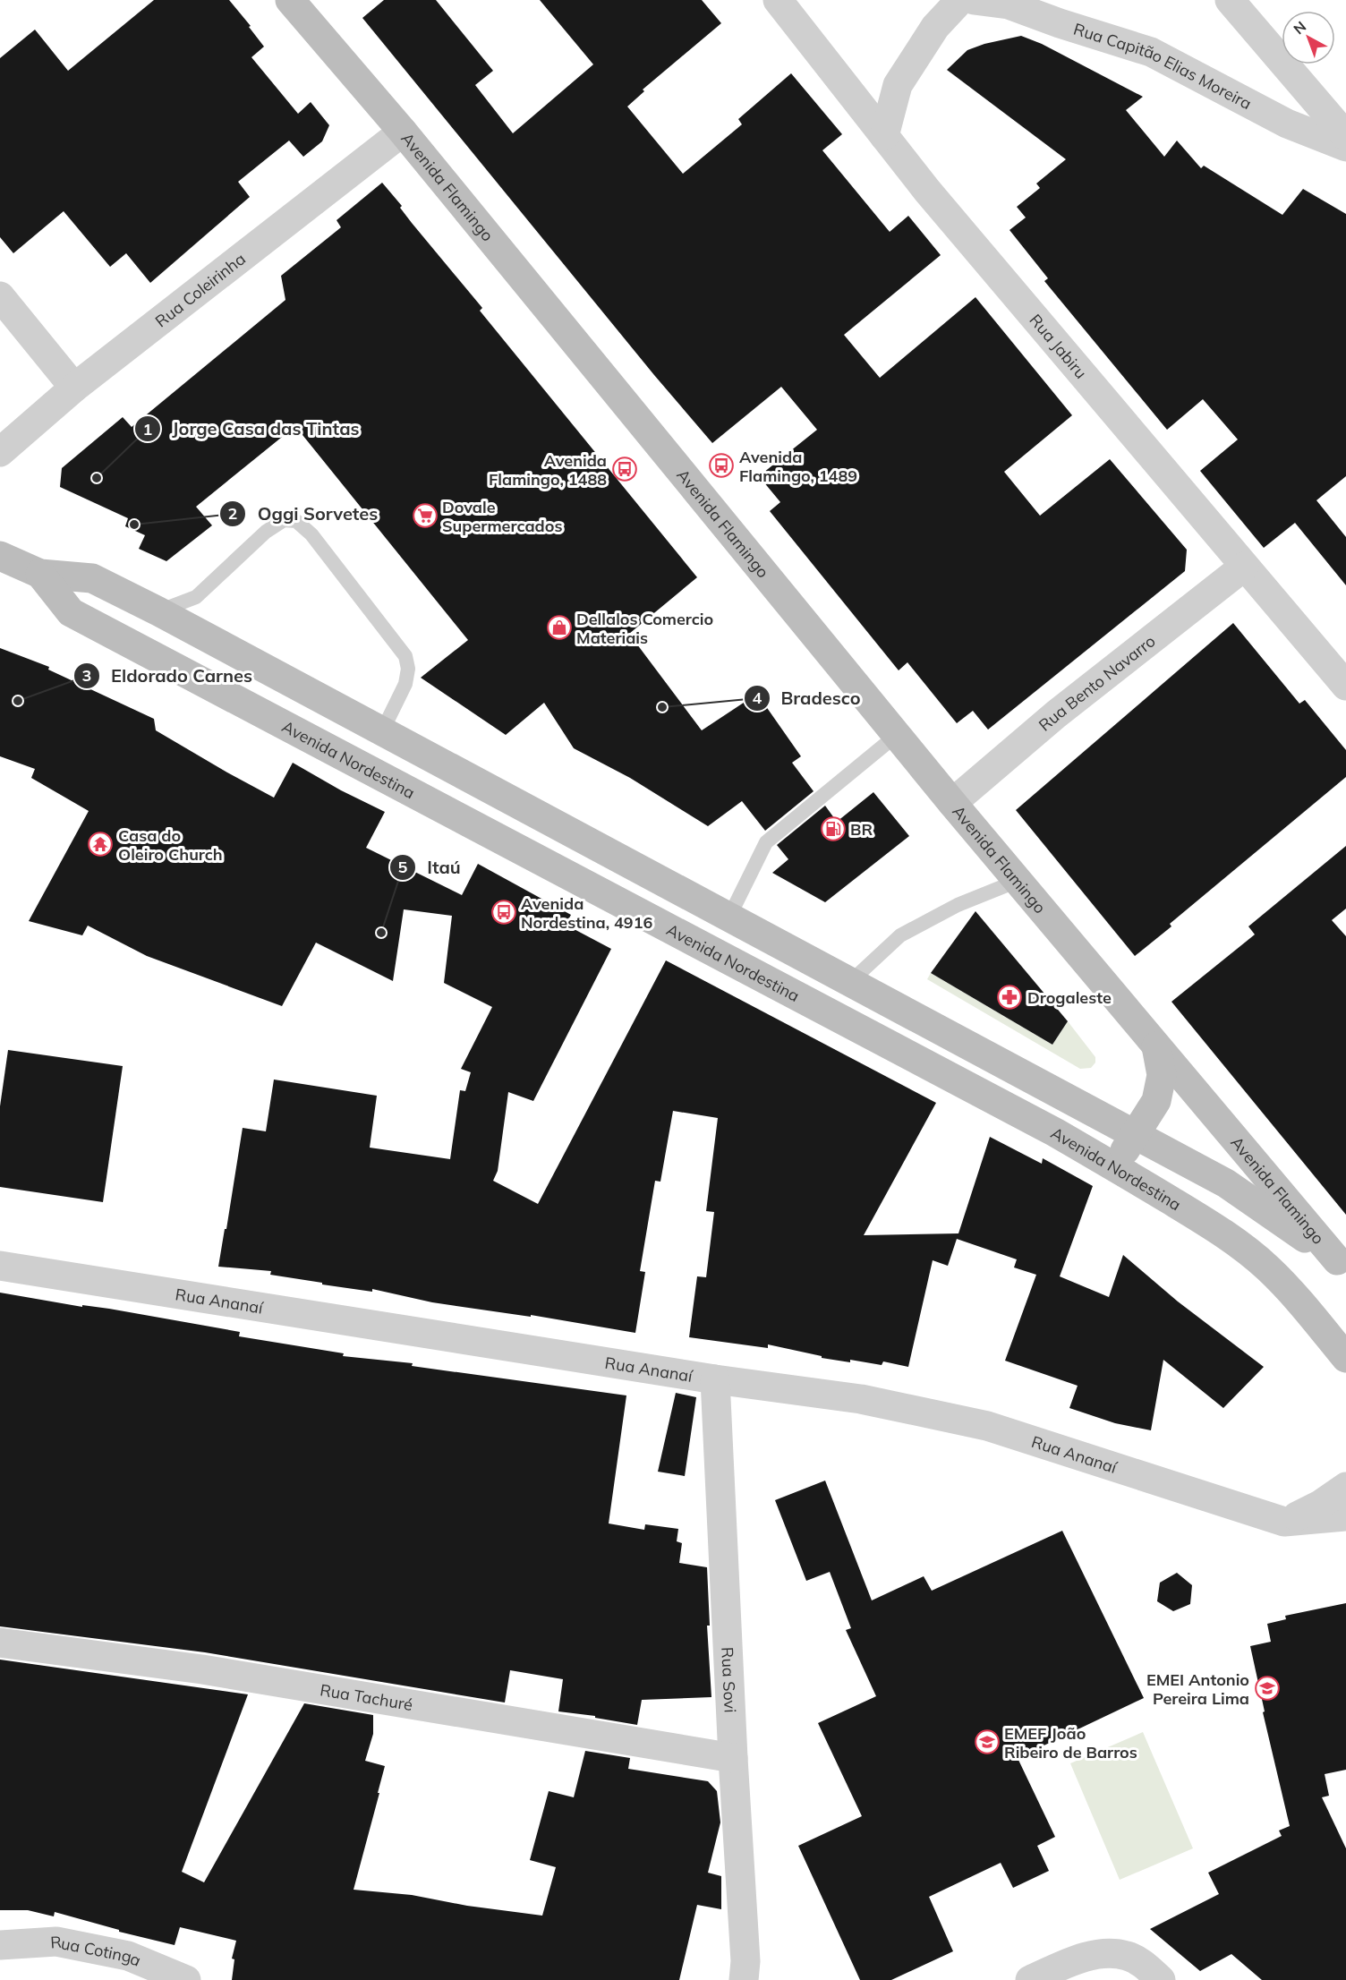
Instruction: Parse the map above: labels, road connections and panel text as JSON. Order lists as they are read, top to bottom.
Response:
{
  "streets": {
    "main road": ["Avenida Flamingo", "Avenida Nordestina"],
    "street": [
      "Rua Capitão Elias Moreira",
      "Rua Coleirinha",
      "Rua Jabiru",
      "Rua Bento Navarro",
      "Rua Ananaí",
      "Rua Sovi",
      "Rua Tachuré",
      "Rua Cotinga"
    ]
  },
  "crossings": [
    ["Avenida Flamingo", "Rua Coleirinha"],
    ["Avenida Flamingo", "Rua Bento Navarro"],
    ["Avenida Flamingo", "Avenida Nordestina"],
    ["Rua Jabiru", "Rua Bento Navarro"],
    ["Rua Ananaí", "Rua Sovi"],
    ["Rua Sovi", "Rua Tachuré"]
  ],
  "places": {
    "bus stop": ["Avenida Flamingo, 1489", "Avenida Flamingo, 1488", "Avenida Nordestina, 4916"],
    "other": [
      "Jorge Casa das Tintas",
      "Oggi Sorvetes",
      "Eldorado Carnes",
      "Bradesco",
      "Itaú"
    ],
    "supermarket": ["Dovale Supermercados"],
    "shop": ["Dellalos Comercio Materiais"],
    "fuel station": ["BR"],
    "temple": ["Casa do Oleiro Church"],
    "pharmacy": ["Drogaleste"],
    "school or university": ["EMEI Antonio Pereira Lima", "EMEF João Ribeiro de Barros"]
  },
  "north": "top left"
}
